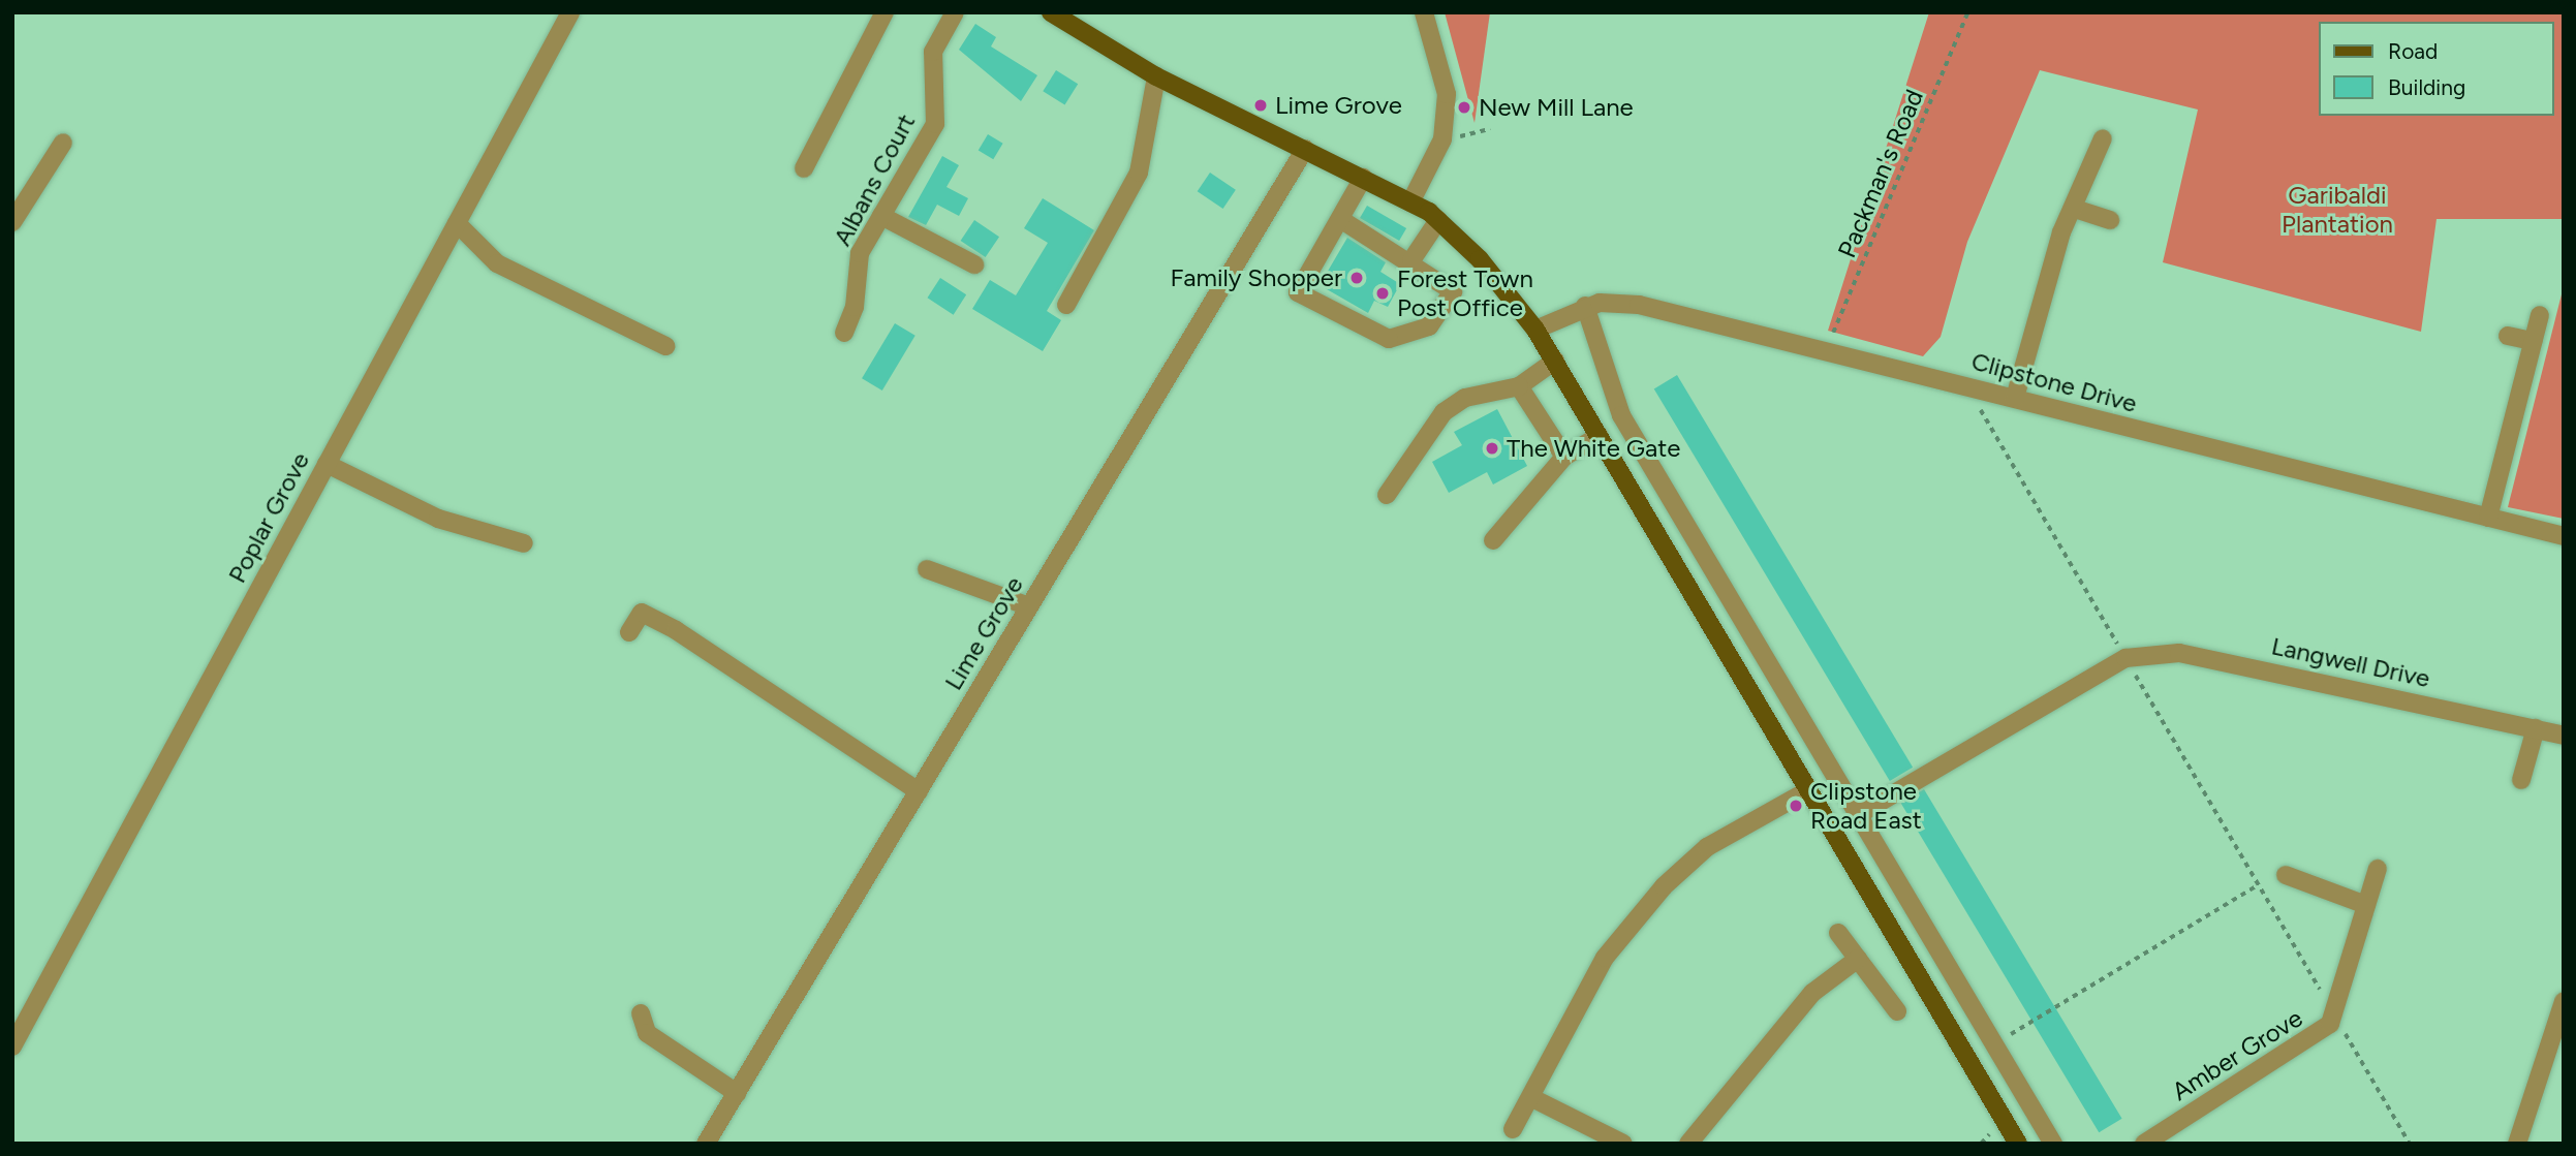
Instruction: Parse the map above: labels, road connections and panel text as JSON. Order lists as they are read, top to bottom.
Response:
{
  "streets": {
    "street": [
      "Albans Court",
      "Clipstone Drive",
      "Poplar Grove",
      "Lime Grove",
      "Langwell Drive",
      "Amber Grove"
    ],
    "path": ["Packman's Road"]
  },
  "crossings": [
    ["Packman's Road", "Clipstone Drive"]
  ],
  "parks": ["Garibaldi Plantation"],
  "places": [
    "Lime Grove",
    "New Mill Lane",
    "Family Shopper",
    "Forest Town Post Office",
    "The White Gate",
    "Clipstone Road East"
  ],
  "legend": ["Road", "Building"]
}
